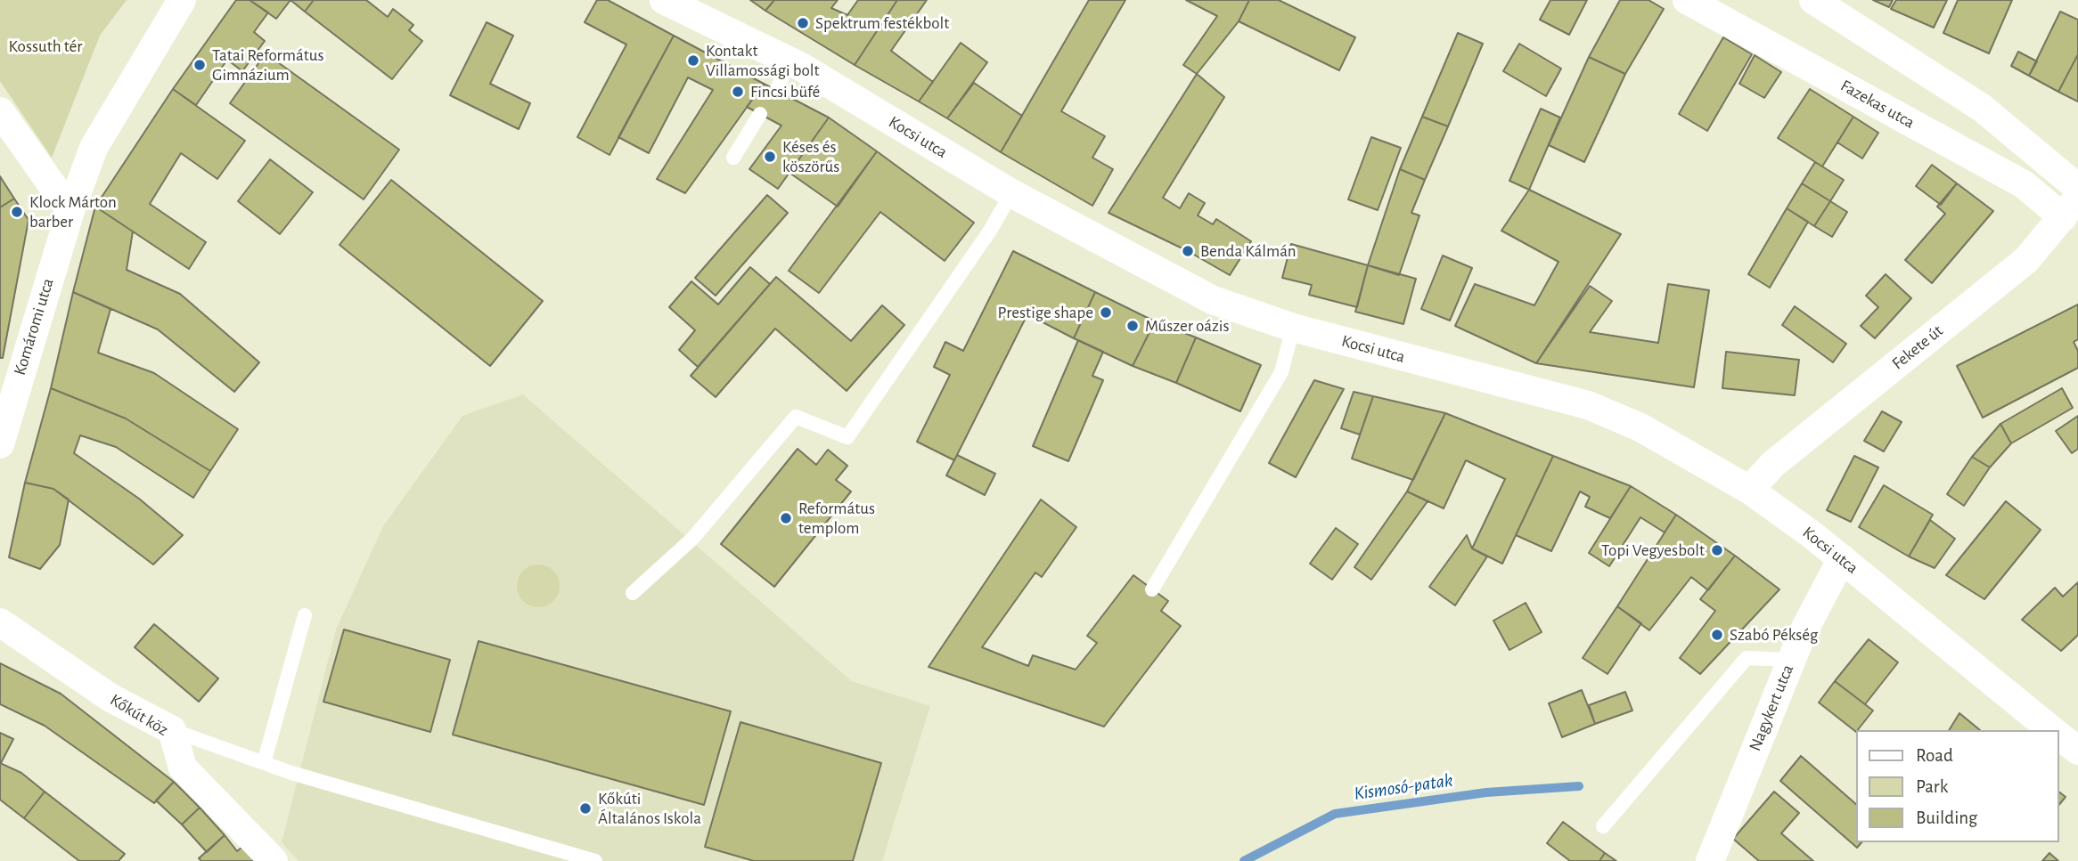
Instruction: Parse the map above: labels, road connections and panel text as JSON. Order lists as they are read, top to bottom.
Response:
{
  "streets": {
    "street": [
      "Fazekas utca",
      "Kocsi utca",
      "Komáromi utca",
      "Fekete út",
      "Nagykert utca",
      "Kőkút köz"
    ]
  },
  "crossings": [
    ["Fazekas utca", "Fekete út"],
    ["Kocsi utca", "Fekete út"],
    ["Kocsi utca", "Nagykert utca"]
  ],
  "water": ["Kismosó-patak"],
  "parks": ["Kossuth tér"],
  "places": [
    "Spektrum festékbolt",
    "Kontakt Villamossági bolt",
    "Tatai Református Gimnázium",
    "Fincsi büfé",
    "Késes és köszörűs",
    "Klock Márton barber",
    "Benda Kálmán",
    "Prestige shape",
    "Műszer oázis",
    "Református templom",
    "Topi Vegyesbolt",
    "Szabó Pékség",
    "Kőkúti Általános Iskola"
  ],
  "legend": ["Road", "Park", "Building"]
}
